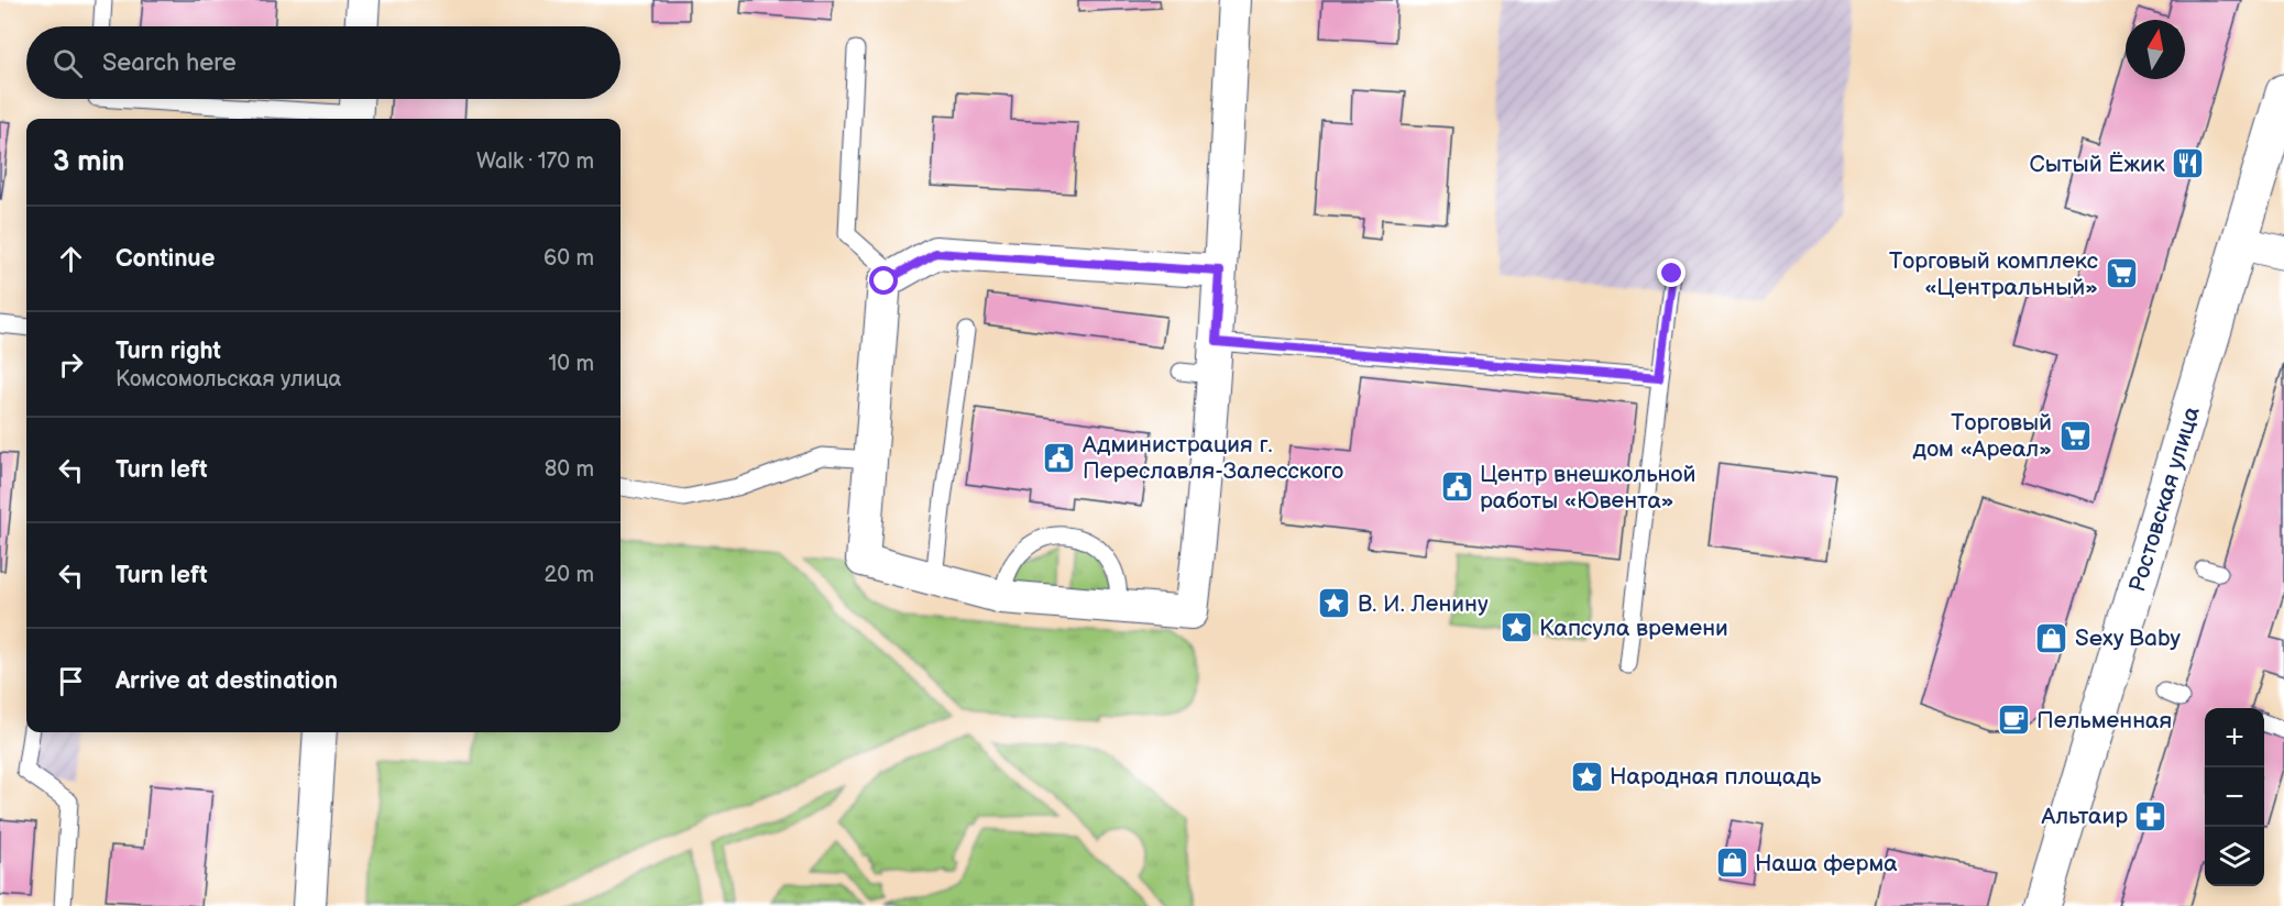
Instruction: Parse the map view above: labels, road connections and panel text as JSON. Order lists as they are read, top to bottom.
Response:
{
  "streets": {
    "main road": ["Ростовская улица"]
  },
  "places": {
    "restaurant": ["Сытый Ёжик"],
    "supermarket": ["Торговый комплекс «Центральный»", "Торговый дом «Ареал»"],
    "public building": ["Администрация г. Переславля-Залесского", "Центр внешкольной работы «Ювента»"],
    "place": ["В. И. Ленину", "Капсула времени", "Народная площадь"],
    "shop": ["Sexy Baby", "Наша ферма"],
    "cafe": ["Пельменная"],
    "pharmacy": ["Альтаир"]
  },
  "north": "top",
  "page": {
    "search": "Search here",
    "heading": ["3 min", "Walk · 170 m"],
    "list": [
      ["Continue", "60 m"],
      ["Turn right", "Комсомольская улица", "10 m"],
      ["Turn left", "80 m"],
      ["Turn left", "20 m"],
      "Arrive at destination"
    ],
    "map_buttons": ["+", "−"]
  }
}
